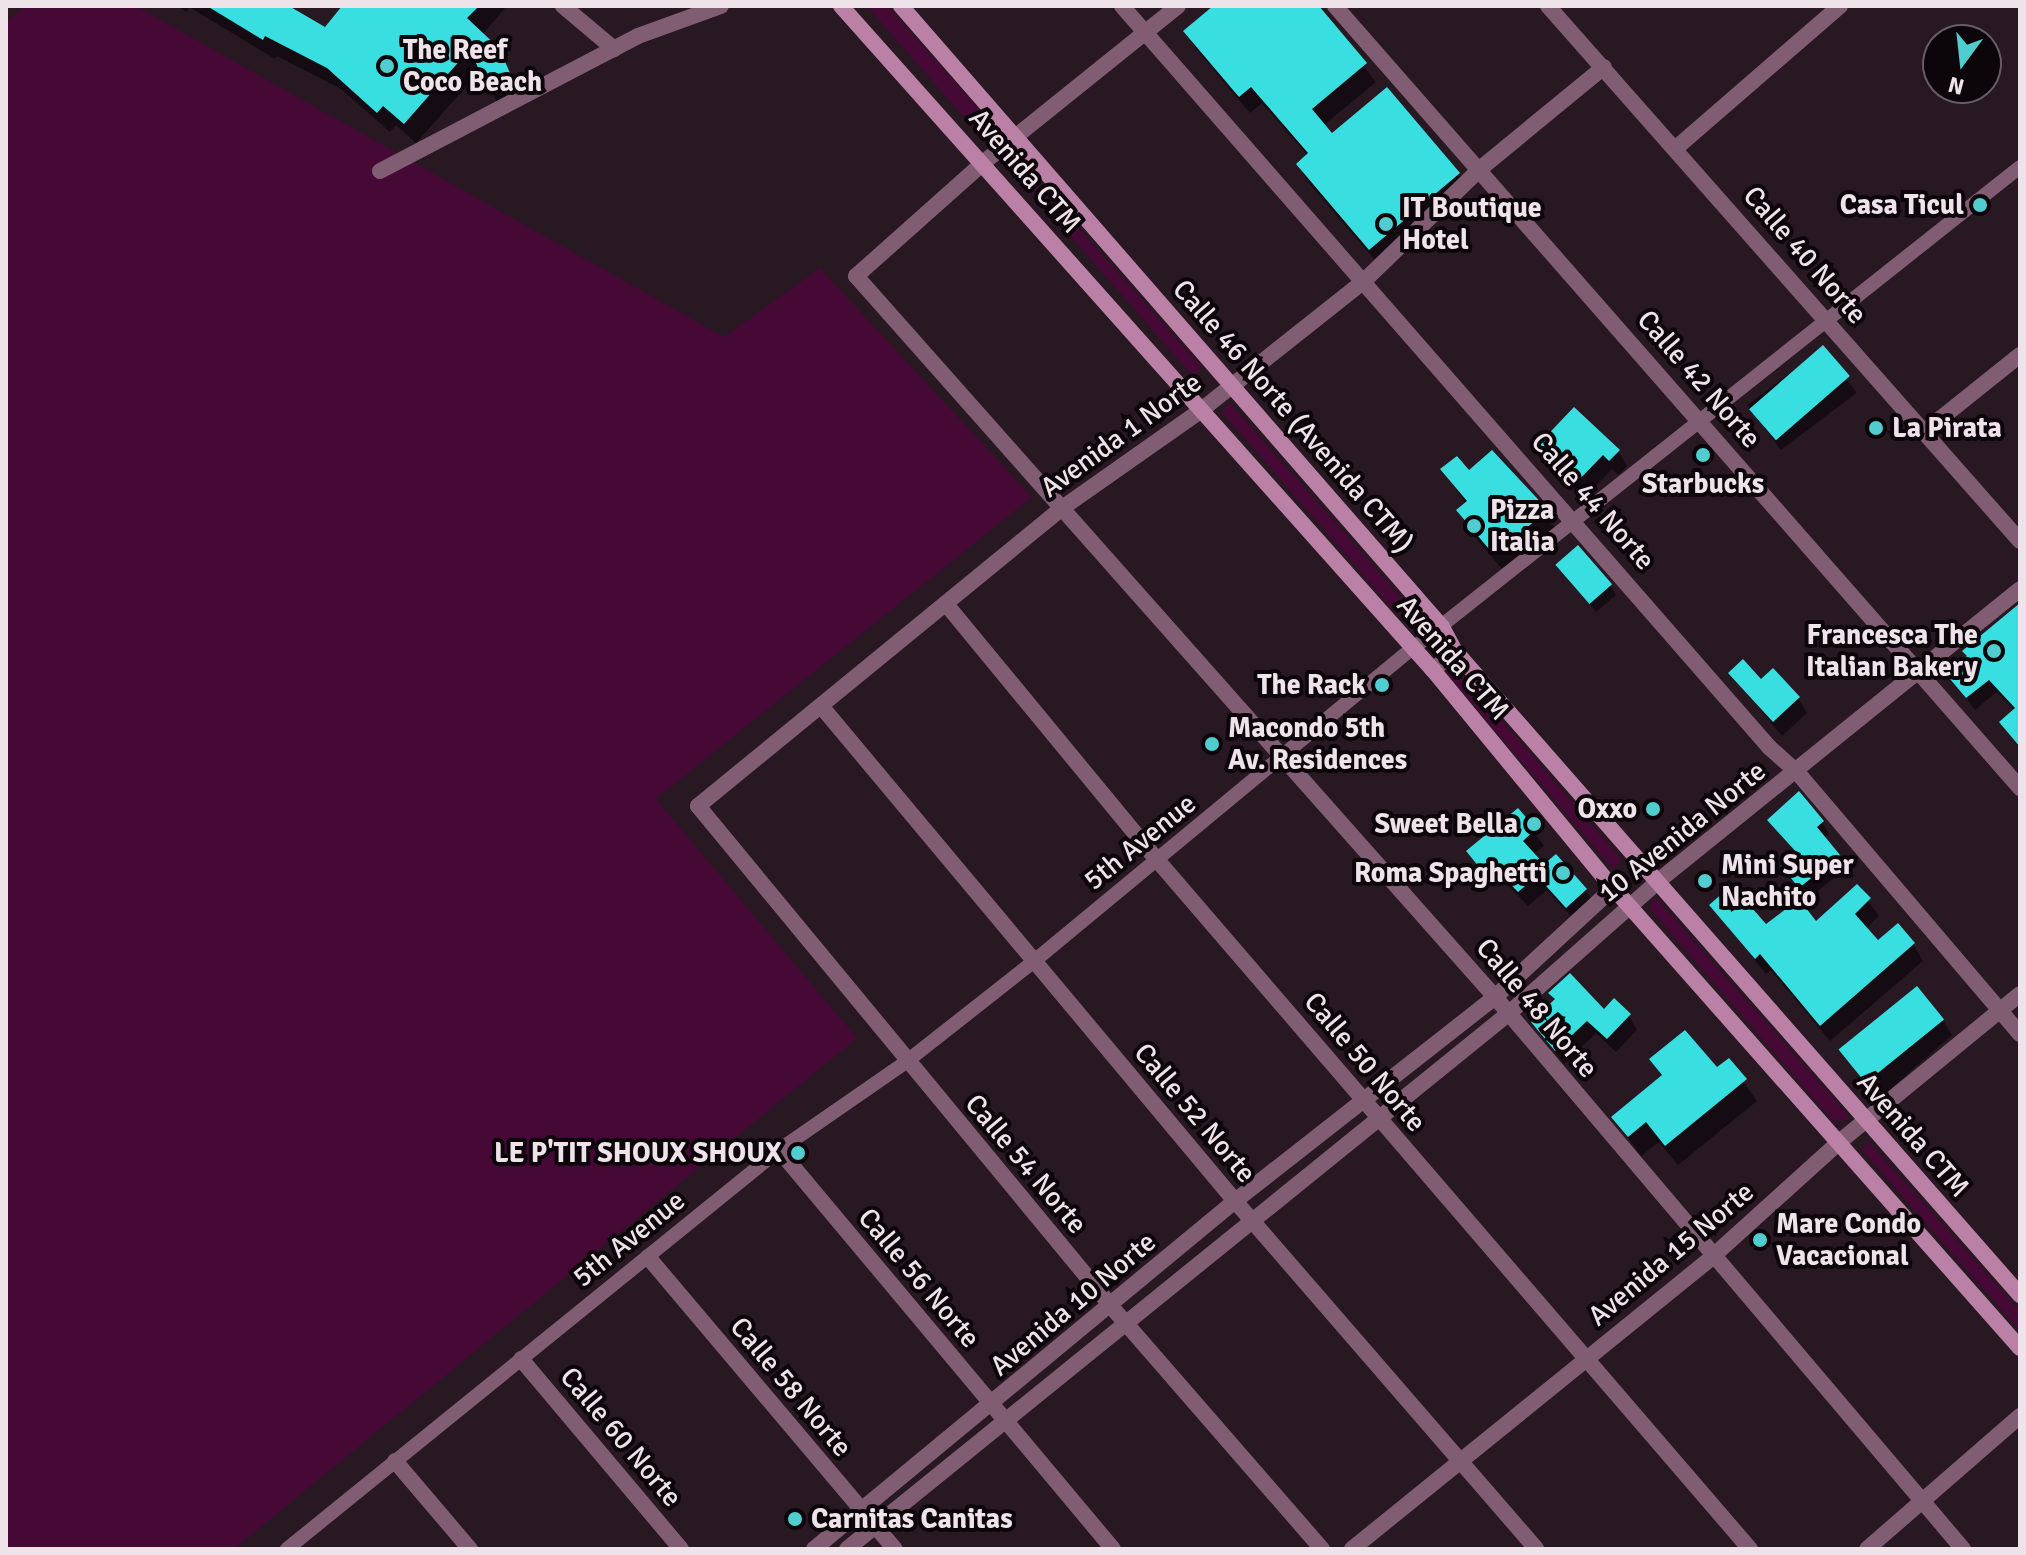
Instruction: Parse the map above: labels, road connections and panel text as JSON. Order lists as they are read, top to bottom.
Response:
{
  "streets": {
    "main road": ["Avenida CTM", "Calle 46 Norte (Avenida CTM)"],
    "street": [
      "Calle 40 Norte",
      "Calle 42 Norte",
      "Avenida 1 Norte",
      "Calle 44 Norte",
      "10 Avenida Norte",
      "5th Avenue",
      "Calle 48 Norte",
      "Calle 50 Norte",
      "Calle 52 Norte",
      "Calle 54 Norte",
      "Avenida 15 Norte",
      "Calle 56 Norte",
      "Avenida 10 Norte",
      "Calle 58 Norte",
      "Calle 60 Norte"
    ]
  },
  "crossings": [
    ["Avenida CTM", "Calle 46 Norte (Avenida CTM)"],
    ["Avenida CTM", "Avenida 1 Norte"],
    ["Avenida CTM", "10 Avenida Norte"],
    ["Avenida CTM", "5th Avenue"],
    ["Avenida CTM", "Calle 48 Norte"],
    ["Avenida CTM", "Avenida 15 Norte"],
    ["Calle 40 Norte", "Avenida 1 Norte"],
    ["Calle 40 Norte", "5th Avenue"],
    ["Calle 42 Norte", "Avenida 1 Norte"],
    ["Calle 42 Norte", "10 Avenida Norte"],
    ["Calle 42 Norte", "5th Avenue"],
    ["Calle 46 Norte (Avenida CTM)", "Avenida 1 Norte"],
    ["Calle 46 Norte (Avenida CTM)", "5th Avenue"],
    ["Avenida 1 Norte", "Calle 44 Norte"],
    ["Avenida 1 Norte", "Calle 48 Norte"],
    ["Avenida 1 Norte", "Calle 50 Norte"],
    ["Avenida 1 Norte", "Calle 52 Norte"],
    ["Avenida 1 Norte", "Calle 54 Norte"],
    ["Calle 44 Norte", "10 Avenida Norte"],
    ["Calle 44 Norte", "5th Avenue"],
    ["Calle 44 Norte", "Avenida 15 Norte"],
    ["10 Avenida Norte", "Calle 48 Norte"],
    ["10 Avenida Norte", "Calle 50 Norte"],
    ["10 Avenida Norte", "Avenida 10 Norte"],
    ["5th Avenue", "Calle 48 Norte"],
    ["5th Avenue", "Calle 50 Norte"],
    ["5th Avenue", "Calle 52 Norte"],
    ["5th Avenue", "Calle 54 Norte"],
    ["5th Avenue", "Calle 56 Norte"],
    ["5th Avenue", "Calle 58 Norte"],
    ["5th Avenue", "Calle 60 Norte"],
    ["Calle 48 Norte", "Avenida 15 Norte"],
    ["Calle 50 Norte", "Avenida 15 Norte"],
    ["Calle 50 Norte", "Avenida 10 Norte"],
    ["Calle 52 Norte", "Avenida 15 Norte"],
    ["Calle 52 Norte", "Avenida 10 Norte"],
    ["Calle 54 Norte", "Avenida 10 Norte"],
    ["Calle 56 Norte", "Avenida 10 Norte"],
    ["Avenida 10 Norte", "Calle 58 Norte"]
  ],
  "places": [
    "The Reef Coco Beach",
    "Casa Ticul",
    "IT Boutique Hotel",
    "La Pirata",
    "Starbucks",
    "Pizza Italia",
    "Francesca The Italian Bakery",
    "The Rack",
    "Macondo 5th Av. Residences",
    "Oxxo",
    "Sweet Bella",
    "Roma Spaghetti",
    "Mini Super Nachito",
    "LE P'TIT SHOUX SHOUX",
    "Mare Condo Vacacional",
    "Carnitas Canitas"
  ],
  "north": "bottom"
}
